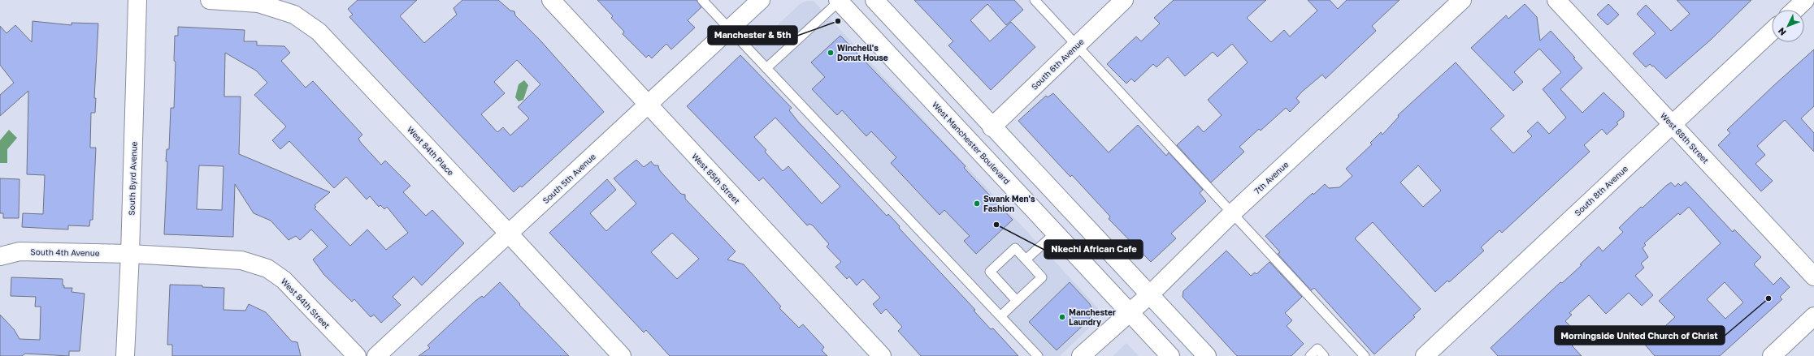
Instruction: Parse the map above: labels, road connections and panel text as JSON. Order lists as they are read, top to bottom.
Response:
{
  "streets": {
    "street": [
      "South 6th Avenue",
      "West 88th Street",
      "West Manchester Boulevard",
      "West 84th Place",
      "7th Avenue",
      "South Byrd Avenue",
      "South 5th Avenue",
      "West 85th Street",
      "South 8th Avenue",
      "South 4th Avenue",
      "West 84th Street"
    ]
  },
  "crossings": [
    ["West 88th Street", "South 8th Avenue"],
    ["West Manchester Boulevard", "7th Avenue"],
    ["West 84th Place", "South 5th Avenue"],
    ["South Byrd Avenue", "South 4th Avenue"],
    ["South Byrd Avenue", "West 84th Street"],
    ["South 5th Avenue", "West 85th Street"],
    ["South 4th Avenue", "West 84th Street"]
  ],
  "places": [
    "Manchester & 5th",
    "Winchell's Donut House",
    "Swank Men's Fashion",
    "Nkechi African Cafe",
    "Morningside United Church of Christ",
    "Manchester Laundry"
  ],
  "north": "bottom left"
}
